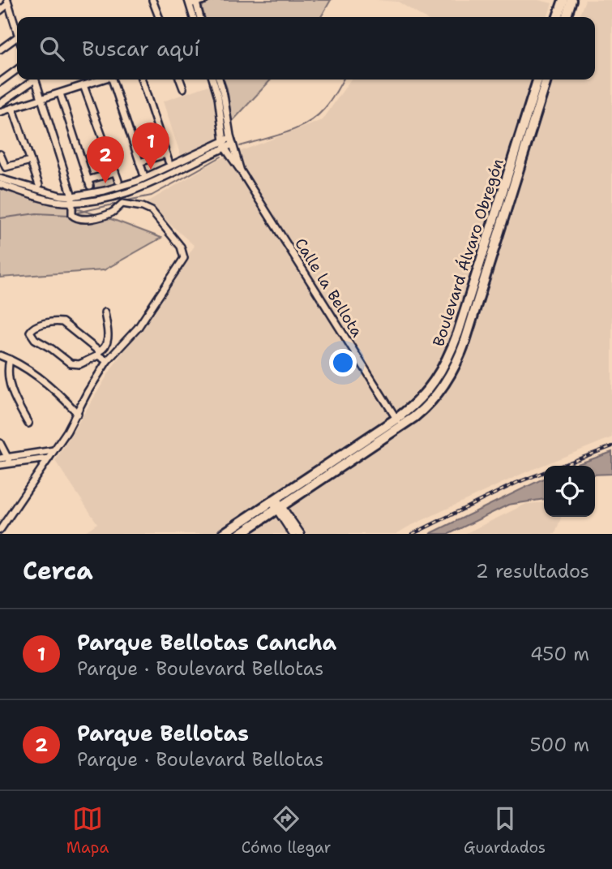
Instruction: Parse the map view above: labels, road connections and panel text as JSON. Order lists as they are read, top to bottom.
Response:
{
  "streets": {
    "highway": ["Boulevard Álvaro Obregón"],
    "street": ["Calle la Bellota"]
  },
  "crossings": [
    ["Boulevard Álvaro Obregón", "Calle la Bellota"]
  ],
  "page": {
    "search": "Buscar aquí",
    "pins": ["1", "2"],
    "heading": ["Cerca", "2 resultados"],
    "list": [
      {
        "mark": "1",
        "name": "Parque Bellotas Cancha",
        "note": "Parque · Boulevard Bellotas",
        "value": "450 m"
      },
      {
        "mark": "2",
        "name": "Parque Bellotas",
        "note": "Parque · Boulevard Bellotas",
        "value": "500 m"
      }
    ],
    "nav": ["Mapa", "Cómo llegar", "Guardados"]
  }
}
